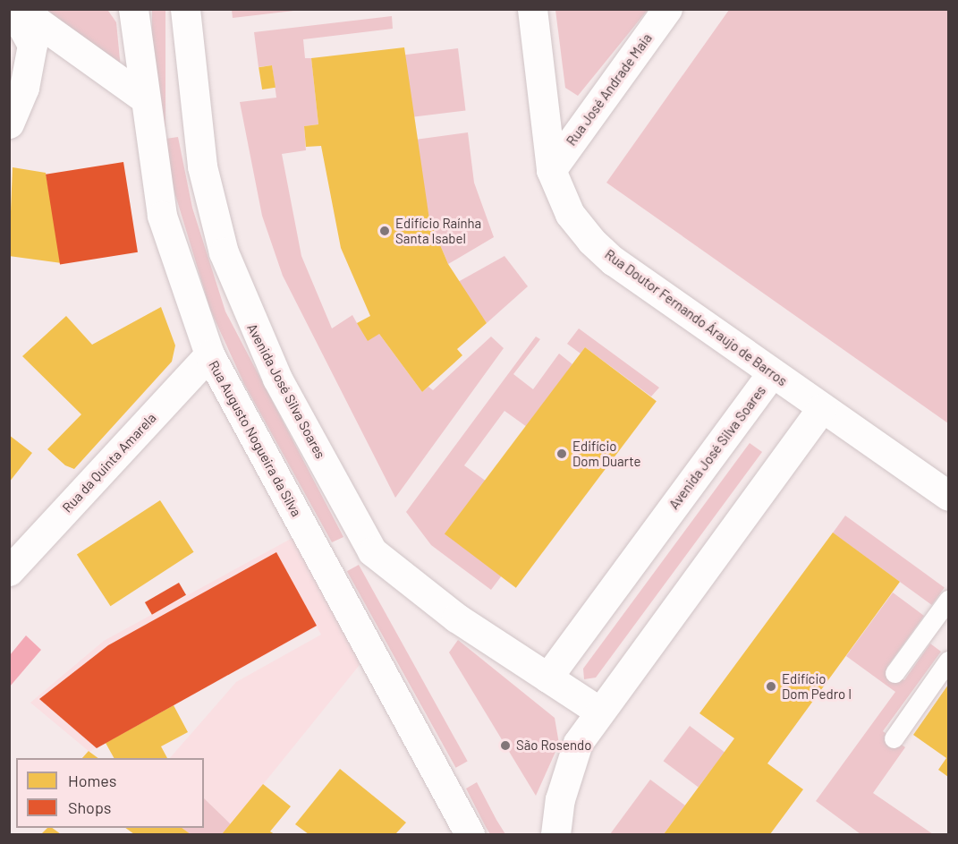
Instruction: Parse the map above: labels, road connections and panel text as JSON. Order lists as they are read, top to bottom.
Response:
{
  "streets": {
    "street": [
      "Rua José Andrade Maia",
      "Rua Doutor Fernando Áraujo de Barros",
      "Avenida José Silva Soares",
      "Rua Augusto Nogueira da Silva",
      "Rua da Quinta Amarela"
    ]
  },
  "crossings": [
    ["Rua José Andrade Maia", "Rua Doutor Fernando Áraujo de Barros"],
    ["Rua Doutor Fernando Áraujo de Barros", "Avenida José Silva Soares"],
    ["Rua Augusto Nogueira da Silva", "Rua da Quinta Amarela"]
  ],
  "places": [
    "Edifício Raínha Santa Isabel",
    "Edifício Dom Duarte",
    "Edifício Dom Pedro I",
    "São Rosendo"
  ],
  "legend": ["Homes", "Shops"]
}
